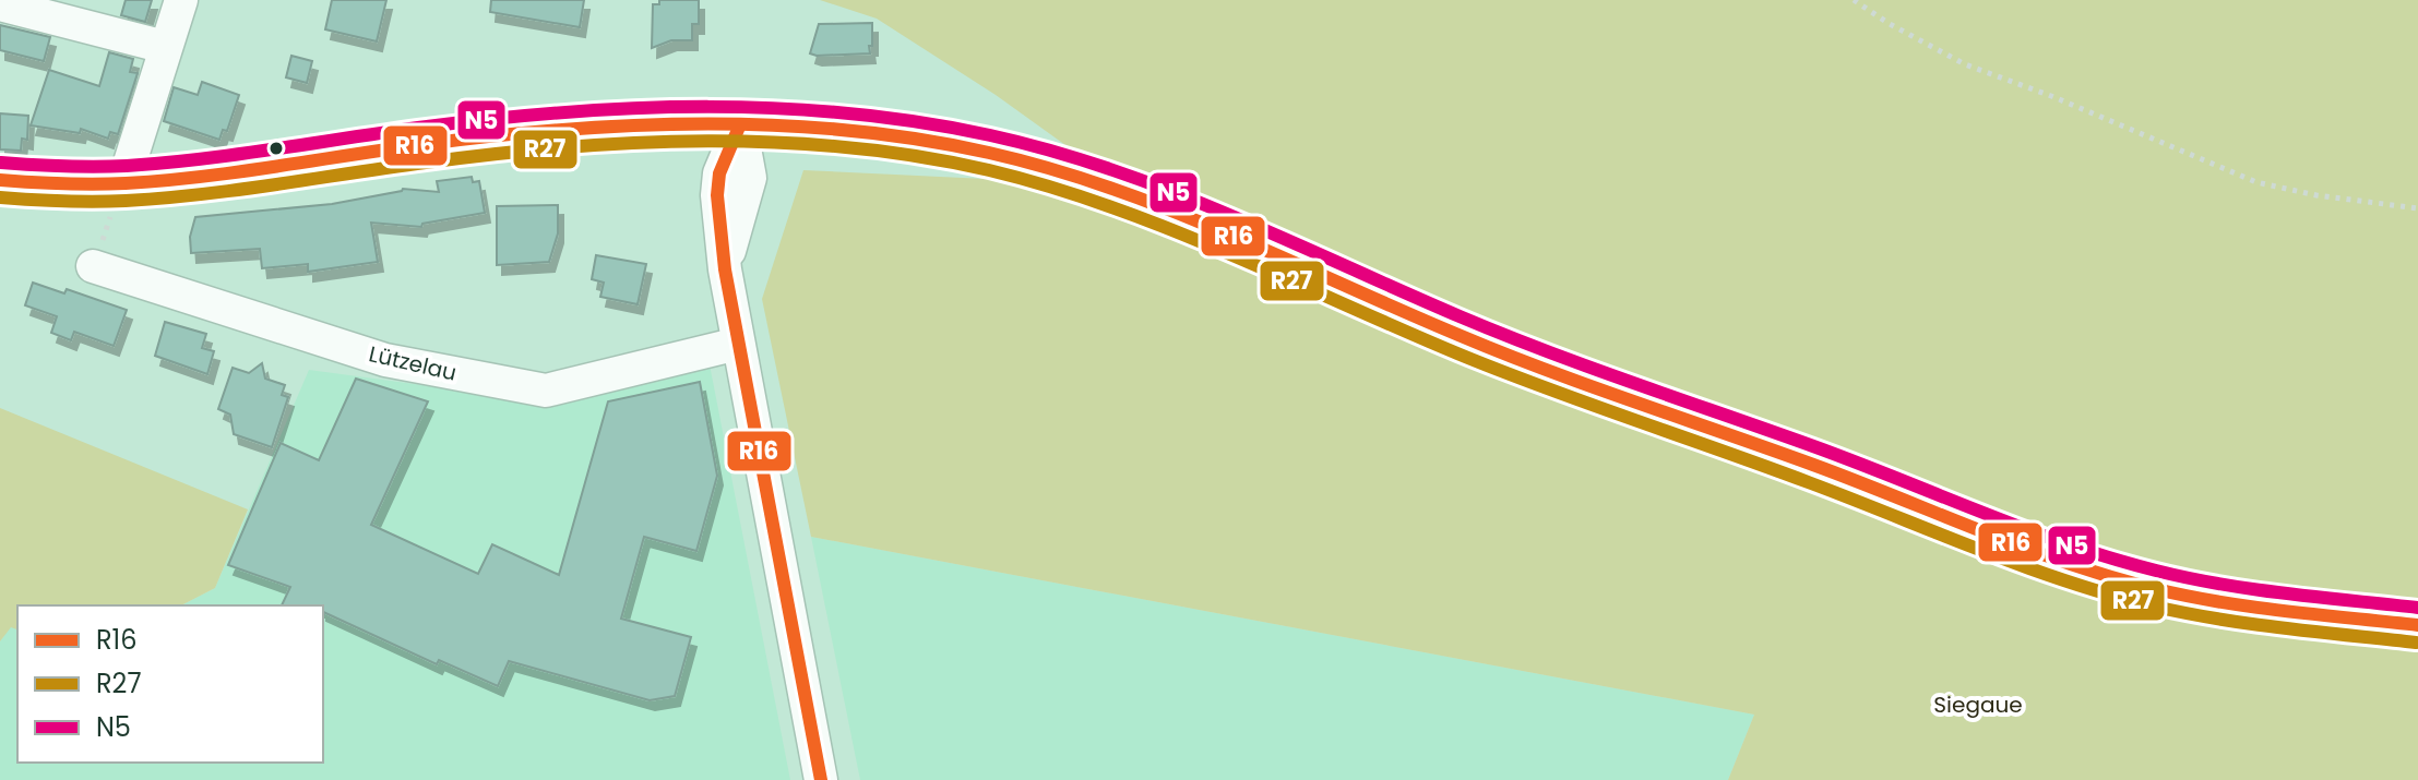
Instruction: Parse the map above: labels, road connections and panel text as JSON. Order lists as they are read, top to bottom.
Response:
{
  "streets": {
    "street": ["Lützelau"]
  },
  "parks": ["Siegaue"],
  "lines": ["transit line N5", "transit line R16", "transit line R27"],
  "legend": ["R16", "R27", "N5"]
}
